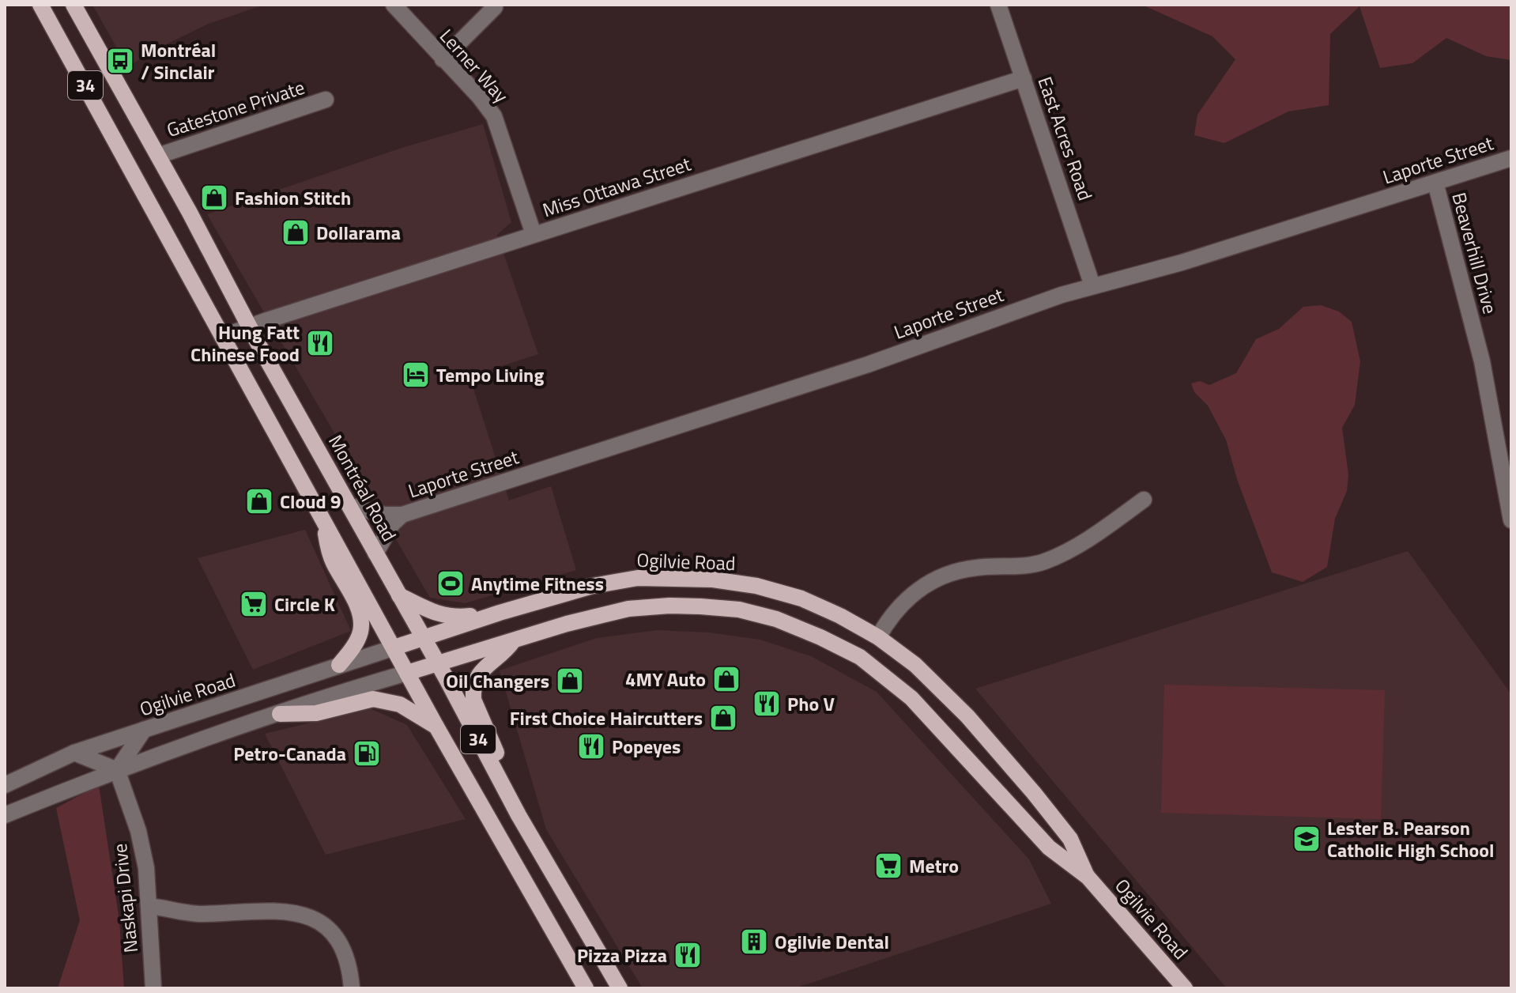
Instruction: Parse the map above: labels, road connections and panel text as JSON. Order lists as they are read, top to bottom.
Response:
{
  "streets": {
    "main road": ["34", "Montréal Road", "Ogilvie Road"],
    "street": [
      "Lerner Way",
      "Gatestone Private",
      "East Acres Road",
      "Laporte Street",
      "Miss Ottawa Street",
      "Beaverhill Drive",
      "Naskapi Drive"
    ]
  },
  "crossings": [
    ["Lerner Way", "Miss Ottawa Street"],
    ["34", "Miss Ottawa Street"],
    ["34", "Ogilvie Road"],
    ["Gatestone Private", "Montréal Road"],
    ["East Acres Road", "Laporte Street"],
    ["East Acres Road", "Miss Ottawa Street"],
    ["Laporte Street", "Beaverhill Drive"],
    ["Laporte Street", "Montréal Road"],
    ["Miss Ottawa Street", "Montréal Road"],
    ["Montréal Road", "Ogilvie Road"],
    ["Ogilvie Road", "Naskapi Drive"]
  ],
  "places": {
    "bus stop": ["Montréal / Sinclair"],
    "shop": [
      "Fashion Stitch",
      "Dollarama",
      "Cloud 9",
      "4MY Auto",
      "Oil Changers",
      "First Choice Haircutters"
    ],
    "restaurant": [
      "Hung Fatt Chinese Food",
      "Pho V",
      "Popeyes",
      "Pizza Pizza"
    ],
    "hotel": ["Tempo Living"],
    "sports": ["Anytime Fitness"],
    "supermarket": ["Circle K", "Metro"],
    "fuel station": ["Petro-Canada"],
    "school or university": ["Lester B. Pearson Catholic High School"],
    "building": ["Ogilvie Dental"]
  }
}
